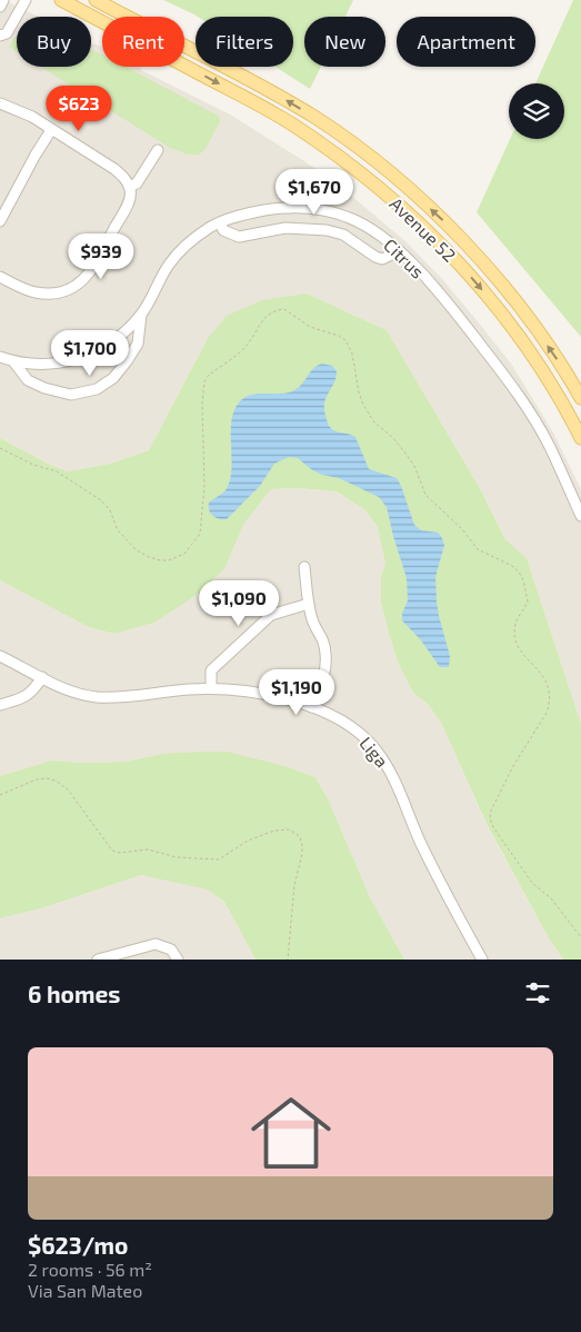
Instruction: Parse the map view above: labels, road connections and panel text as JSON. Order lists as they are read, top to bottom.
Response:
{
  "streets": {
    "main road": ["Avenue 52"],
    "street": ["Citrus", "Liga"]
  },
  "page": {
    "chip": [
      "Buy",
      "Rent",
      "Filters",
      "New",
      "Apartment"
    ],
    "price": [
      "$623",
      "$1,670",
      "$939",
      "$1,700",
      "$1,090",
      "$1,190"
    ],
    "heading": "6 homes",
    "list": [
      {
        "name": "$623/mo",
        "note": "2 rooms · 56 m² · Via San Mateo"
      }
    ]
  }
}
